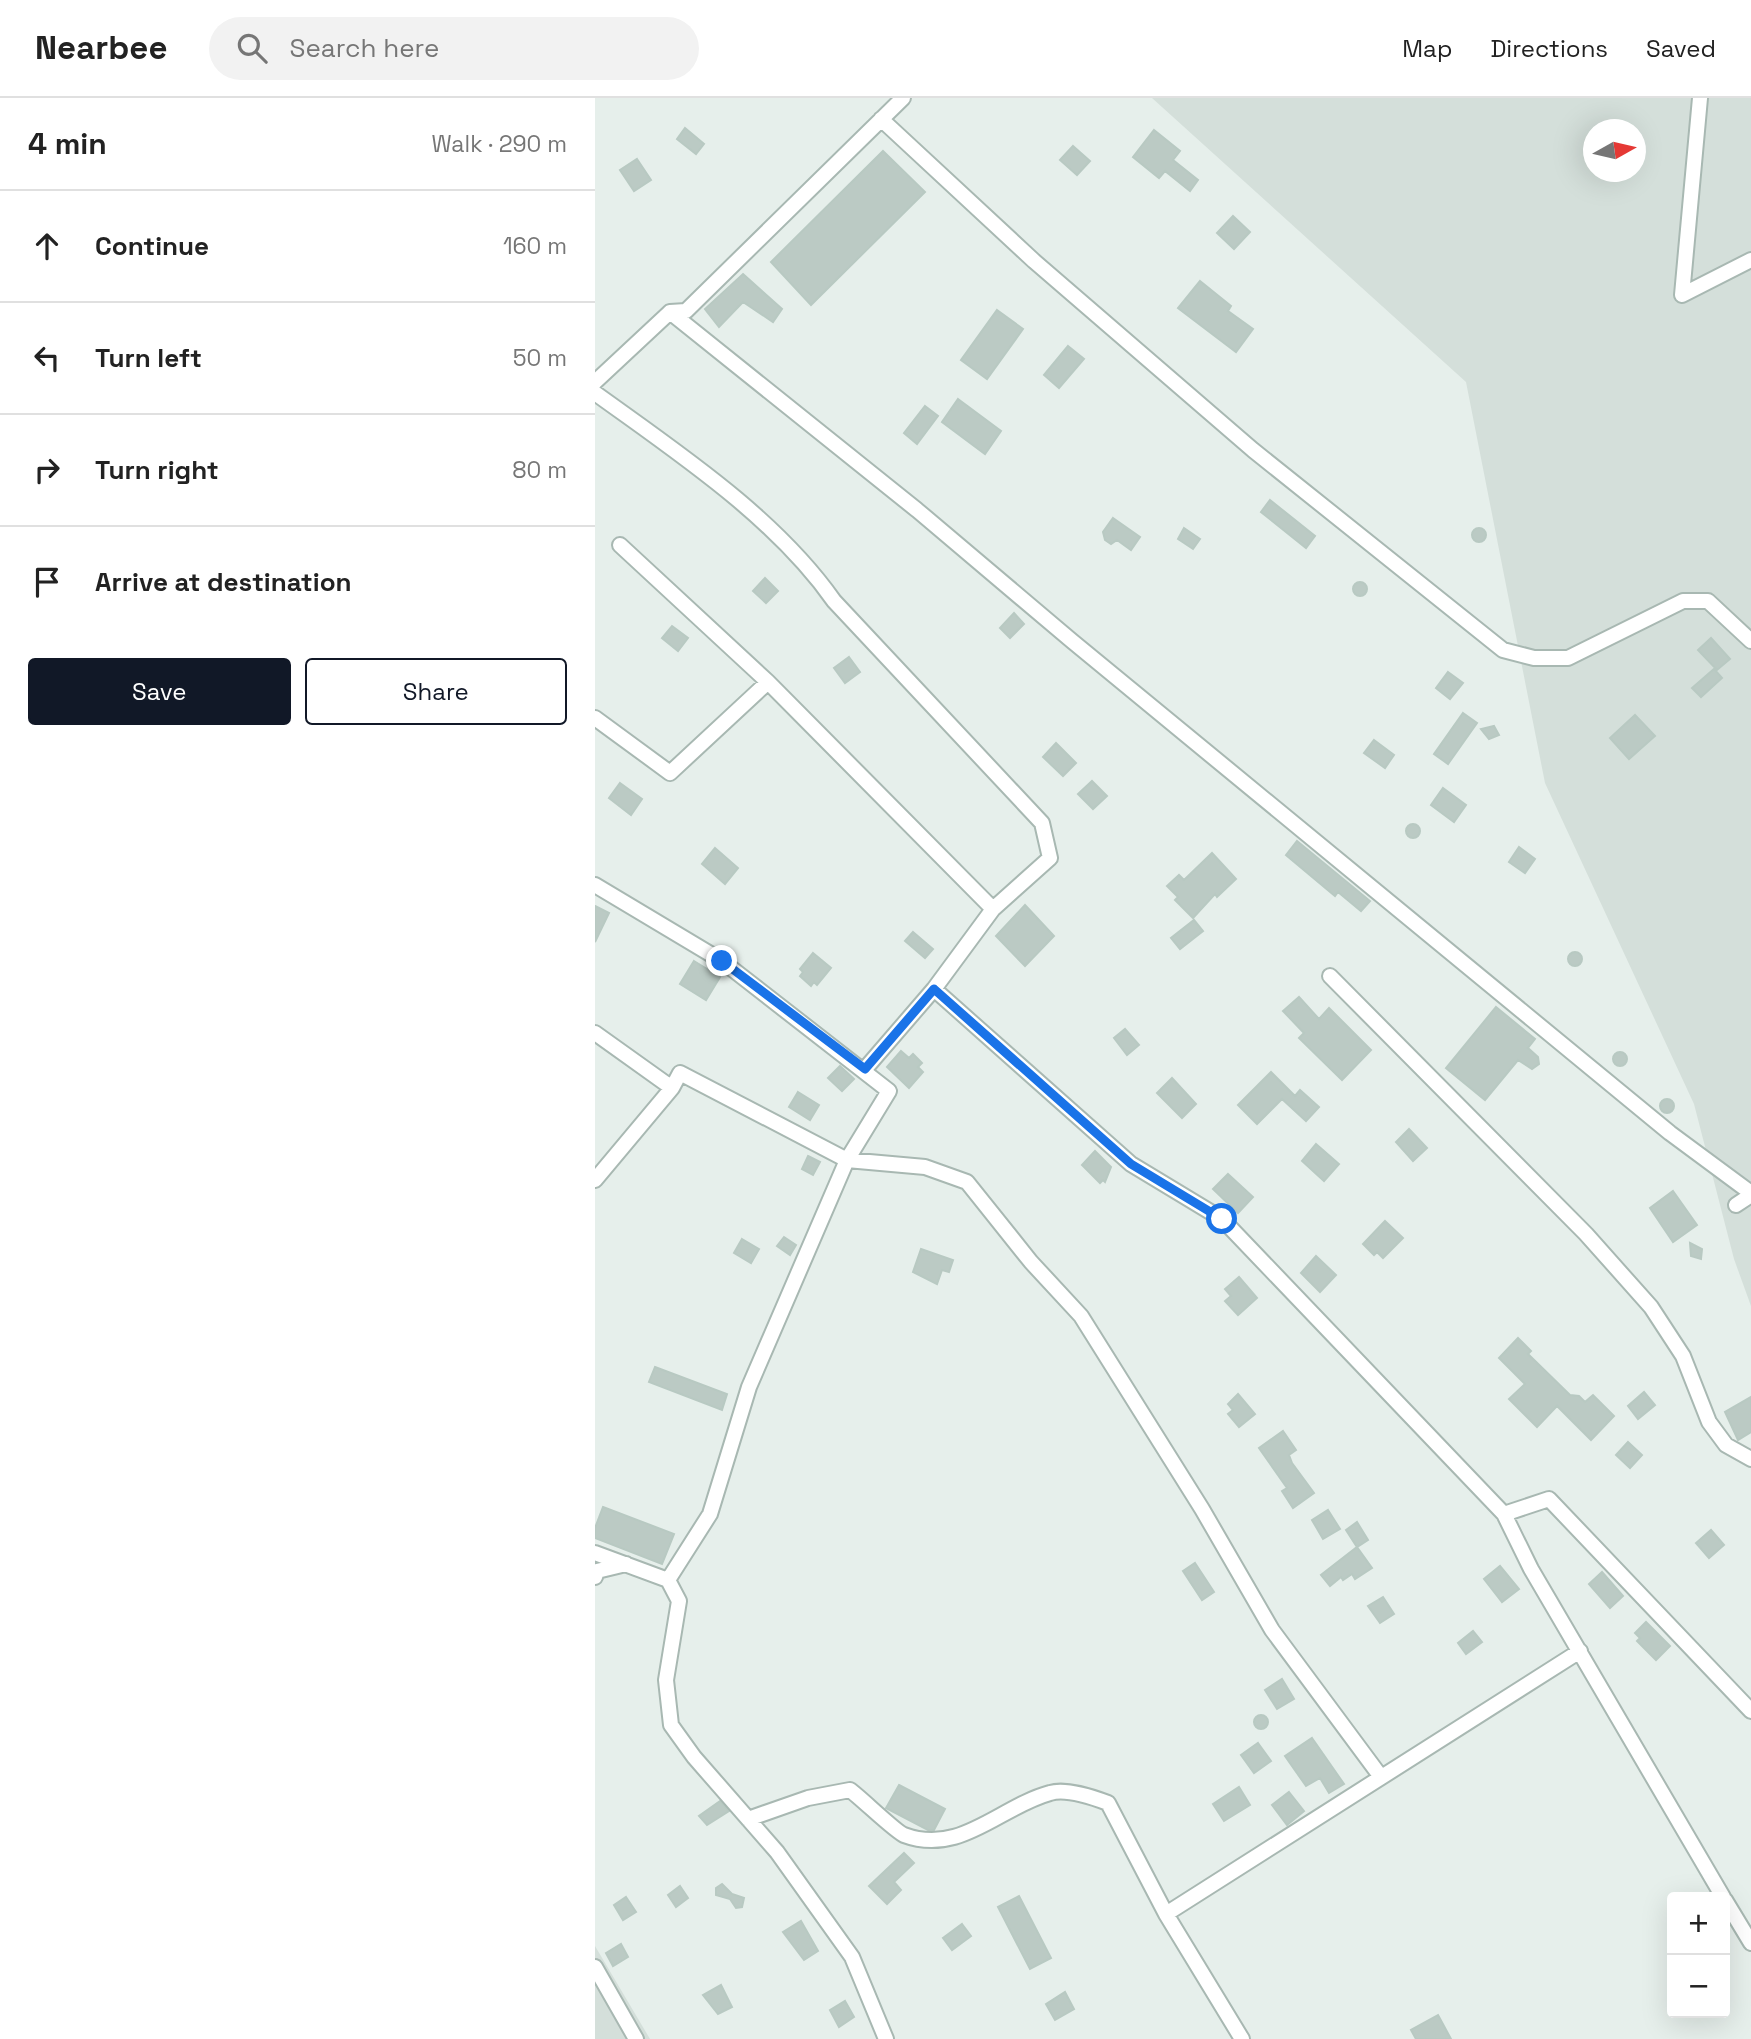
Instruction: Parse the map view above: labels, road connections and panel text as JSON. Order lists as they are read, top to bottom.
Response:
{
  "north": "right",
  "page": {
    "header": "Nearbee",
    "search": "Search here",
    "nav": ["Map", "Directions", "Saved"],
    "heading": ["4 min", "Walk · 290 m"],
    "list": [
      ["Continue", "160 m"],
      ["Turn left", "50 m"],
      ["Turn right", "80 m"],
      "Arrive at destination"
    ],
    "buttons": ["Save", "Share"],
    "map_buttons": ["+", "−"]
  }
}
